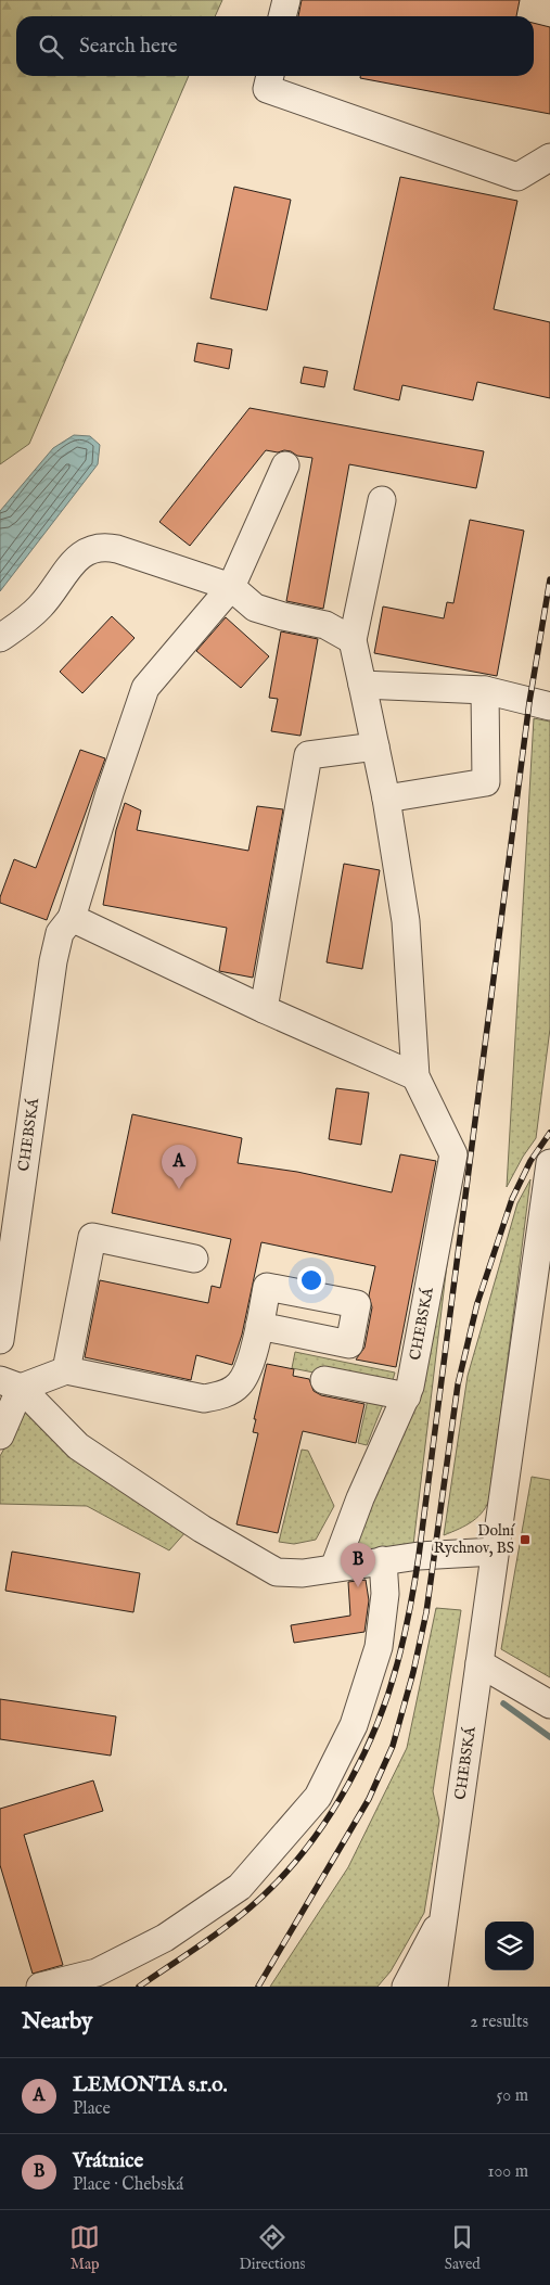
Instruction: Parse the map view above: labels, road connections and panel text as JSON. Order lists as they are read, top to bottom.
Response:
{
  "streets": {
    "street": ["CHEBSKÁ"]
  },
  "places": {
    "transit": ["Dolní Rychnov, BS"]
  },
  "page": {
    "search": "Search here",
    "pins": ["A", "B"],
    "heading": ["Nearby", "2 results"],
    "list": [
      {
        "mark": "A",
        "name": "LEMONTA s.r.o.",
        "note": "Place",
        "value": "50 m"
      },
      {
        "mark": "B",
        "name": "Vrátnice",
        "note": "Place · Chebská",
        "value": "100 m"
      }
    ],
    "nav": ["Map", "Directions", "Saved"]
  }
}
